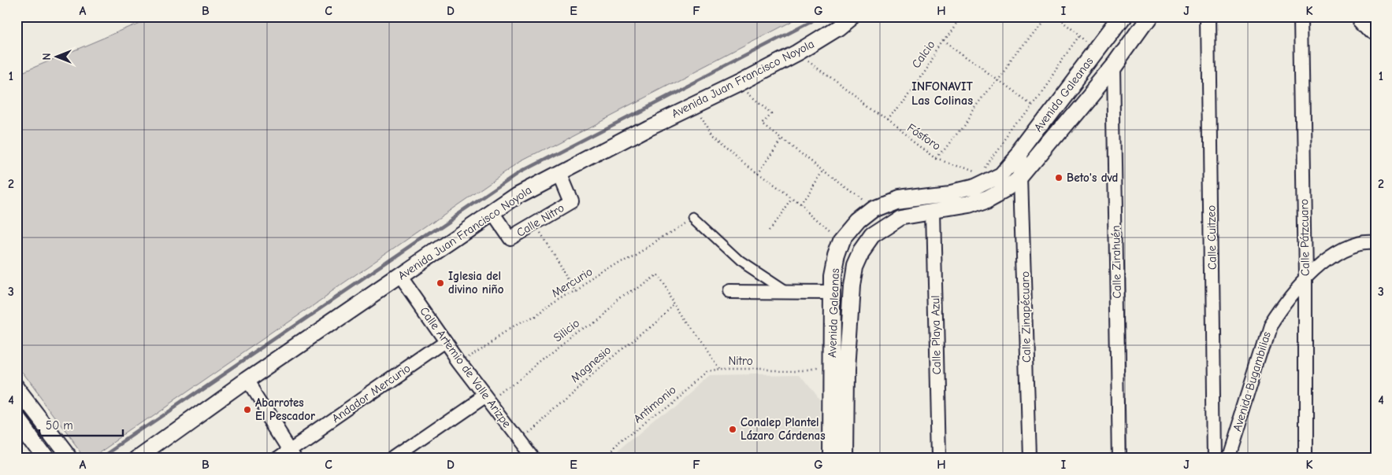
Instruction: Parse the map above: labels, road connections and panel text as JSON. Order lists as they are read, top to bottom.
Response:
{
  "streets": {
    "street": [
      "Avenida Juan Francisco Noyola",
      "Avenida Galeanas",
      "Calle Nitro",
      "Calle Cuitzeo",
      "Calle Pátzcuaro",
      "Calle Zirahuén",
      "Calle Zinapécuaro",
      "Calle Playa Azul",
      "Calle Artemio de Valle Arizpe",
      "Avenida Bugambilias",
      "Andador Mercurio"
    ],
    "path": [
      "Calcio",
      "Fósforo",
      "Mercurio",
      "Silicio",
      "Nitro",
      "Magnesio",
      "Antimonio"
    ]
  },
  "crossings": [
    ["Calcio", "Fósforo"],
    ["Avenida Juan Francisco Noyola", "Fósforo"],
    ["Avenida Juan Francisco Noyola", "Calle Nitro"],
    ["Avenida Juan Francisco Noyola", "Calle Artemio de Valle Arizpe"],
    ["Avenida Galeanas", "Calle Zirahuén"],
    ["Avenida Galeanas", "Calle Zinapécuaro"],
    ["Avenida Galeanas", "Calle Playa Azul"],
    ["Avenida Galeanas", "Nitro"],
    ["Calle Pátzcuaro", "Avenida Bugambilias"],
    ["Mercurio", "Calle Artemio de Valle Arizpe"],
    ["Silicio", "Nitro"],
    ["Silicio", "Calle Artemio de Valle Arizpe"],
    ["Nitro", "Magnesio"],
    ["Nitro", "Antimonio"],
    ["Magnesio", "Calle Artemio de Valle Arizpe"],
    ["Calle Artemio de Valle Arizpe", "Andador Mercurio"]
  ],
  "districts": ["INFONAVIT Las Colinas"],
  "places": [
    "Beto's dvd",
    "Iglesia del divino niño",
    "Abarrotes El Pescador",
    "Conalep Plantel Lázaro Cárdenas"
  ],
  "scale_bar": "50 m",
  "north": "left",
  "grid": {
    "columns": [
      "A",
      "B",
      "C",
      "D",
      "E",
      "F",
      "G",
      "H",
      "I",
      "J",
      "K"
    ],
    "rows": [
      "1",
      "2",
      "3",
      "4"
    ]
  }
}
